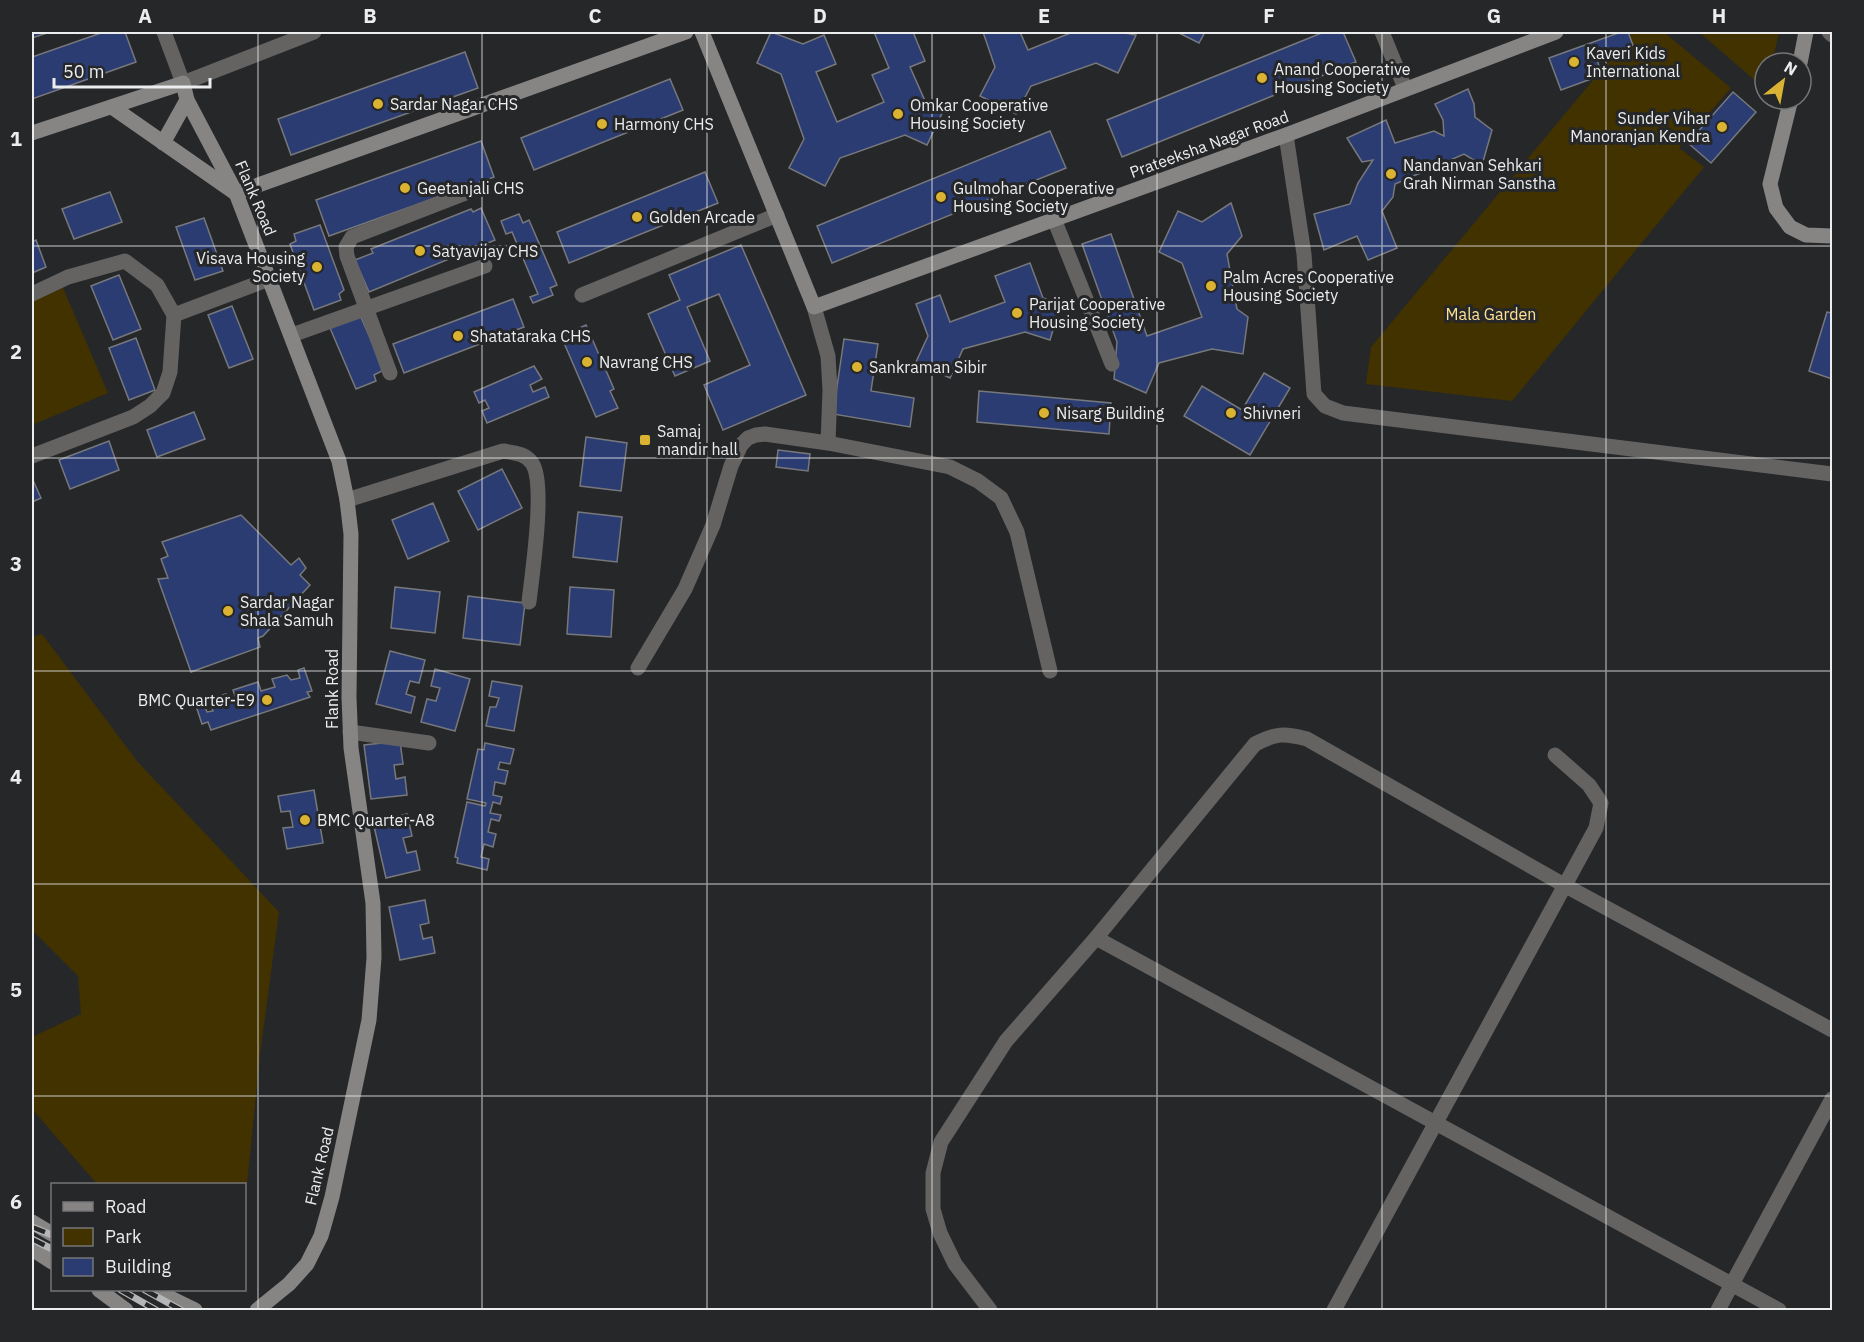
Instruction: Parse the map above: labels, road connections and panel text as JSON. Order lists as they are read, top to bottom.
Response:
{
  "streets": {
    "street": ["Prateeksha Nagar Road", "Flank Road"]
  },
  "parks": ["Mala Garden"],
  "places": {
    "other": [
      "Kaveri Kids International",
      "Anand Cooperative Housing Society",
      "Sardar Nagar CHS",
      "Omkar Cooperative Housing Society",
      "Harmony CHS",
      "Sunder Vihar Manoranjan Kendra",
      "Nandanvan Sehkari Grah Nirman Sanstha",
      "Geetanjali CHS",
      "Gulmohar Cooperative Housing Society",
      "Golden Arcade",
      "Satyavijay CHS",
      "Visava Housing Society",
      "Palm Acres Cooperative Housing Society",
      "Parijat Cooperative Housing Society",
      "Shatataraka CHS",
      "Navrang CHS",
      "Sankraman Sibir",
      "Nisarg Building",
      "Shivneri",
      "Sardar Nagar Shala Samuh",
      "BMC Quarter-E9",
      "BMC Quarter-A8"
    ],
    "transit": ["Samaj mandir hall"]
  },
  "legend": ["Road", "Park", "Building"],
  "scale_bar": "50 m",
  "north": "top right",
  "grid": {
    "columns": [
      "A",
      "B",
      "C",
      "D",
      "E",
      "F",
      "G",
      "H"
    ],
    "rows": [
      "1",
      "2",
      "3",
      "4",
      "5",
      "6"
    ]
  }
}
